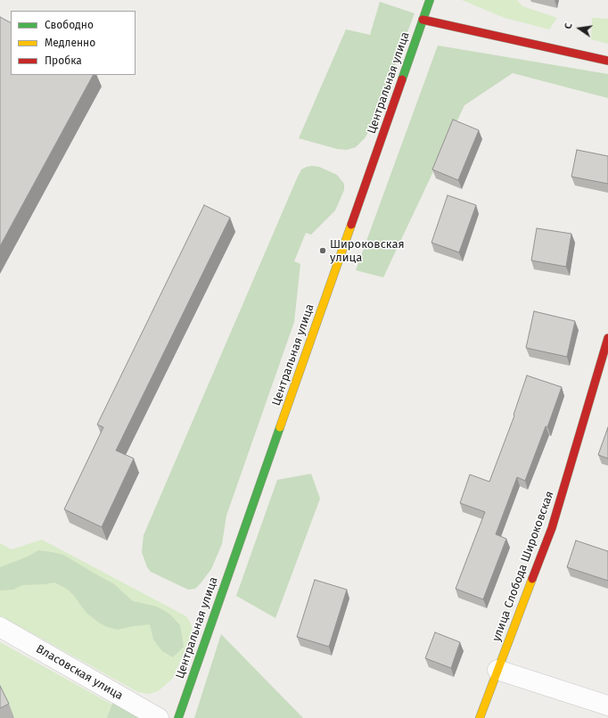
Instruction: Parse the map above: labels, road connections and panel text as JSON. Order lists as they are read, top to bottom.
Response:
{
  "streets": {
    "street": ["Центральная улица", "улица Слобода Широковская", "Власовская улица"]
  },
  "places": ["Широковская улица"],
  "legend": ["Свободно", "Медленно", "Пробка"],
  "north": "left"
}
